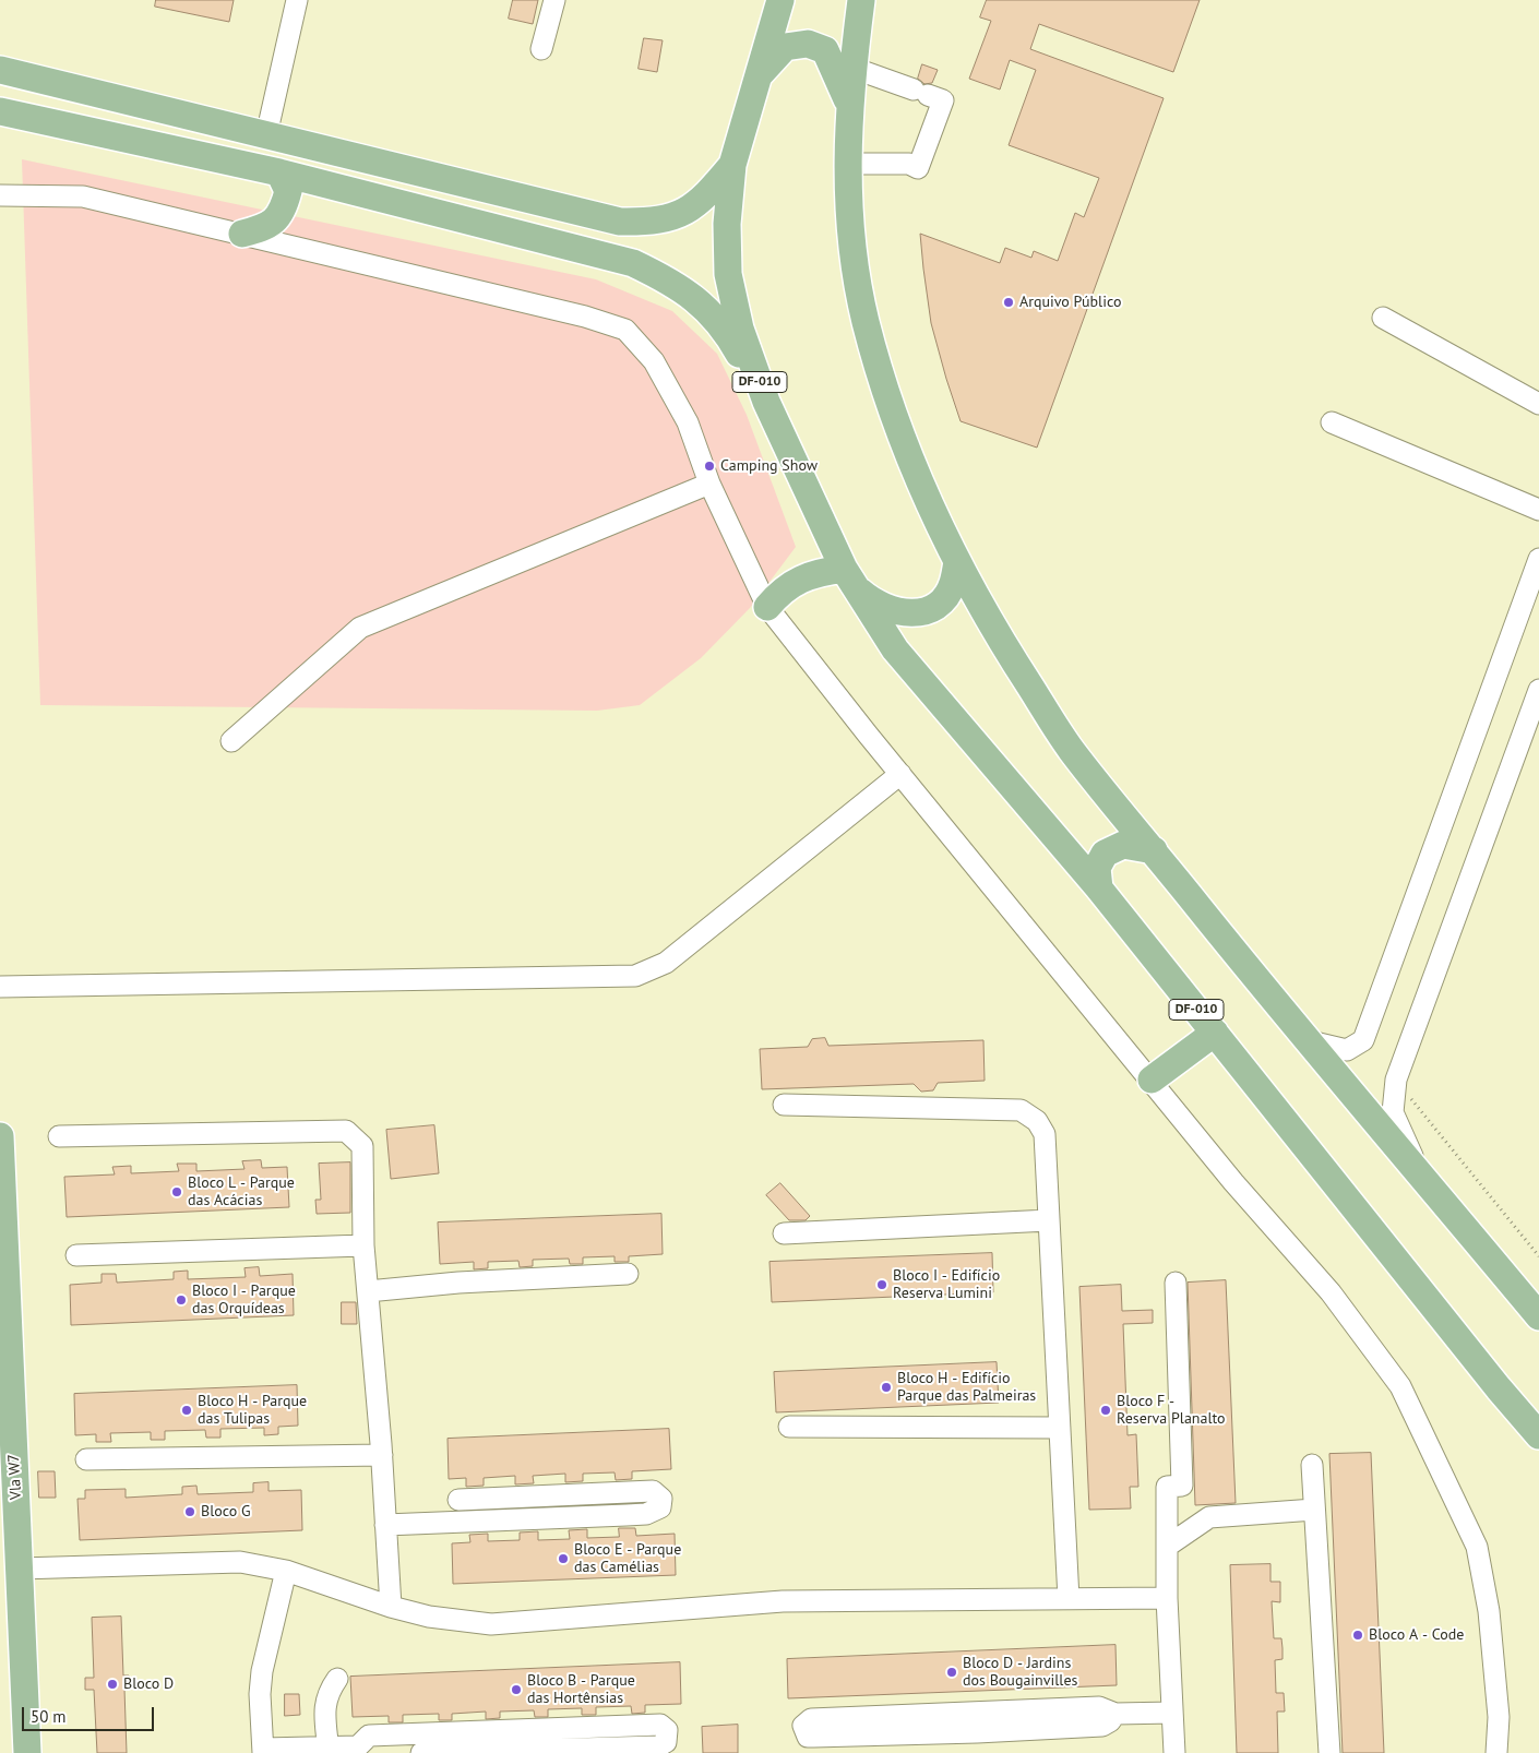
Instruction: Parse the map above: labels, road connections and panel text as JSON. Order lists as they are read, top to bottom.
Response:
{
  "streets": {
    "main road": ["DF-010", "Vla W7"]
  },
  "places": [
    "Arquivo Público",
    "Camping Show",
    "Bloco L - Parque das Acácias",
    "Bloco I - Edifício Reserva Lumini",
    "Bloco I - Parque das Orquídeas",
    "Bloco H - Edifício Parque das Palmeiras",
    "Bloco H - Parque das Tulipas",
    "Bloco F - Reserva Planalto",
    "Bloco G",
    "Bloco E - Parque das Camélias",
    "Bloco A - Code",
    "Bloco D - Jardins dos Bougainvilles",
    "Bloco D",
    "Bloco B - Parque das Hortênsias"
  ],
  "scale_bar": "50 m"
}
